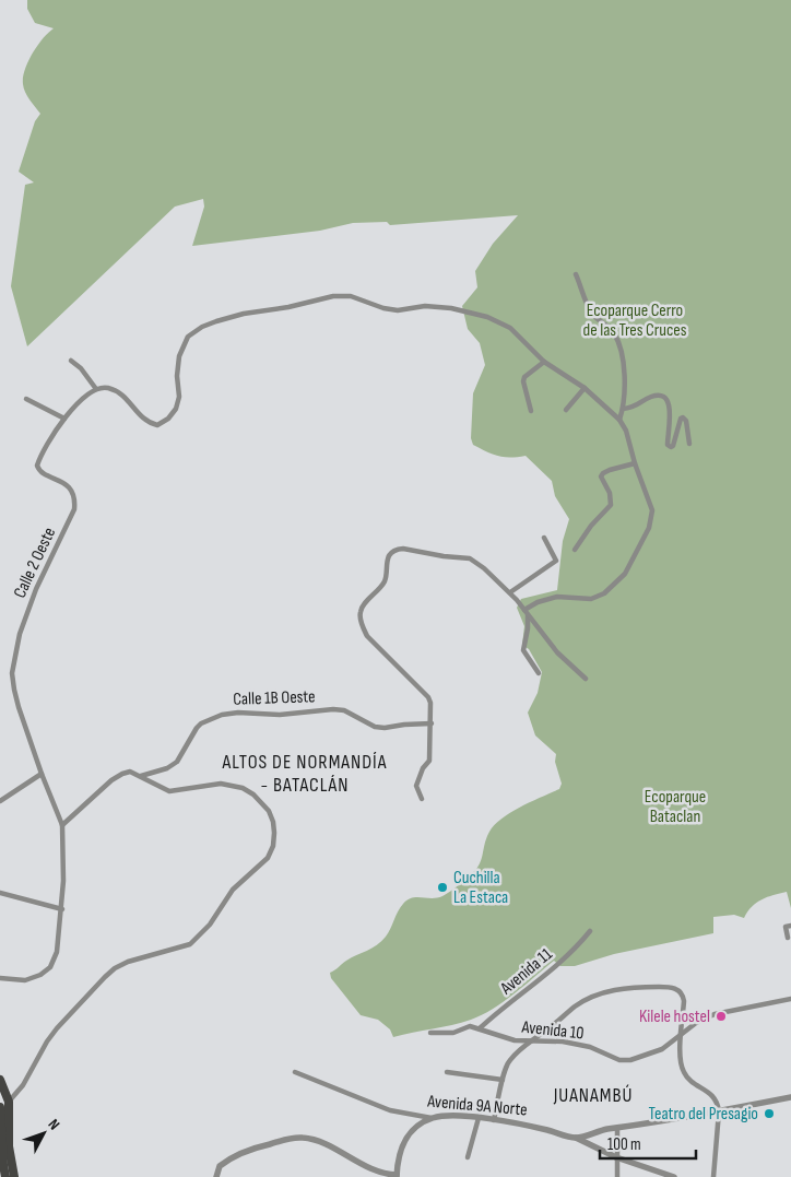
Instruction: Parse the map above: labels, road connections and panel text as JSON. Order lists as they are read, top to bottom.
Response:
{
  "streets": {
    "street": [
      "Calle 2 Oeste",
      "Calle 1B Oeste",
      "Avenida 11",
      "Avenida 10",
      "Avenida 9A Norte"
    ]
  },
  "crossings": [
    ["Calle 2 Oeste", "Calle 1B Oeste"],
    ["Avenida 11", "Avenida 10"]
  ],
  "districts": ["ALTOS DE NORMANDÍA - BATACLÁN", "JUANAMBÚ"],
  "parks": ["Ecoparque Cerro de las Tres Cruces", "Ecoparque Bataclan"],
  "places": ["Cuchilla La Estaca", "Kilele hostel", "Teatro del Presagio"],
  "scale_bar": "100 m",
  "north": "top right"
}
